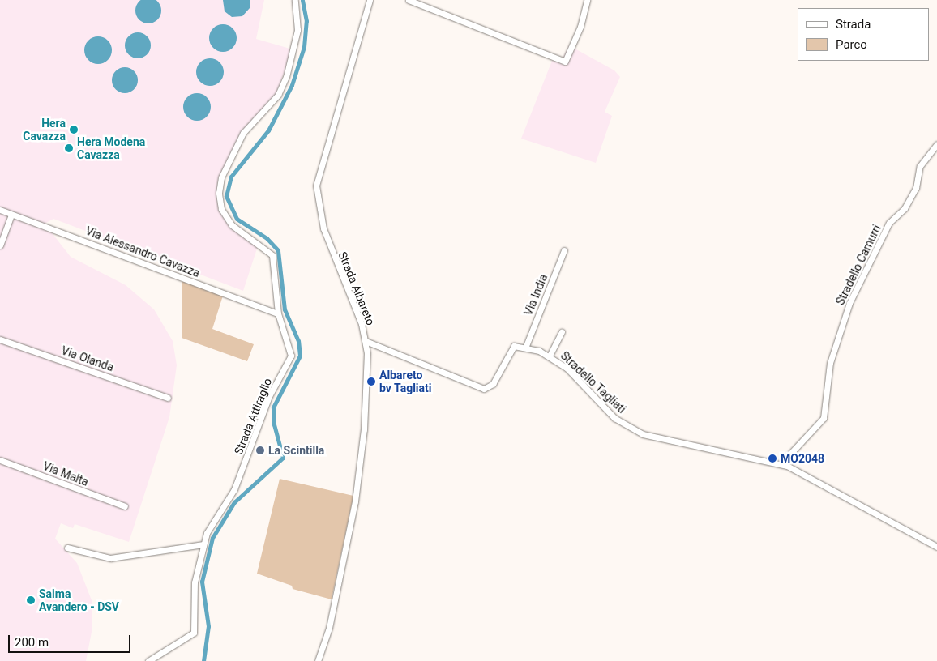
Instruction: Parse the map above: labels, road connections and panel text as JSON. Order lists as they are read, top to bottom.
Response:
{
  "streets": {
    "street": [
      "Via Alessandro Cavazza",
      "Stradello Camurri",
      "Strada Albareto",
      "Via India",
      "Via Olanda",
      "Stradello Tagliati",
      "Strada Attiraglio",
      "Via Malta"
    ]
  },
  "crossings": [
    ["Via Alessandro Cavazza", "Strada Attiraglio"],
    ["Stradello Camurri", "Stradello Tagliati"],
    ["Via India", "Stradello Tagliati"]
  ],
  "places": [
    "Hera Cavazza",
    "Hera Modena Cavazza",
    "Albareto bv Tagliati",
    "La Scintilla",
    "MO2048",
    "Saima Avandero - DSV"
  ],
  "legend": ["Strada", "Parco"],
  "scale_bar": "200 m"
}
